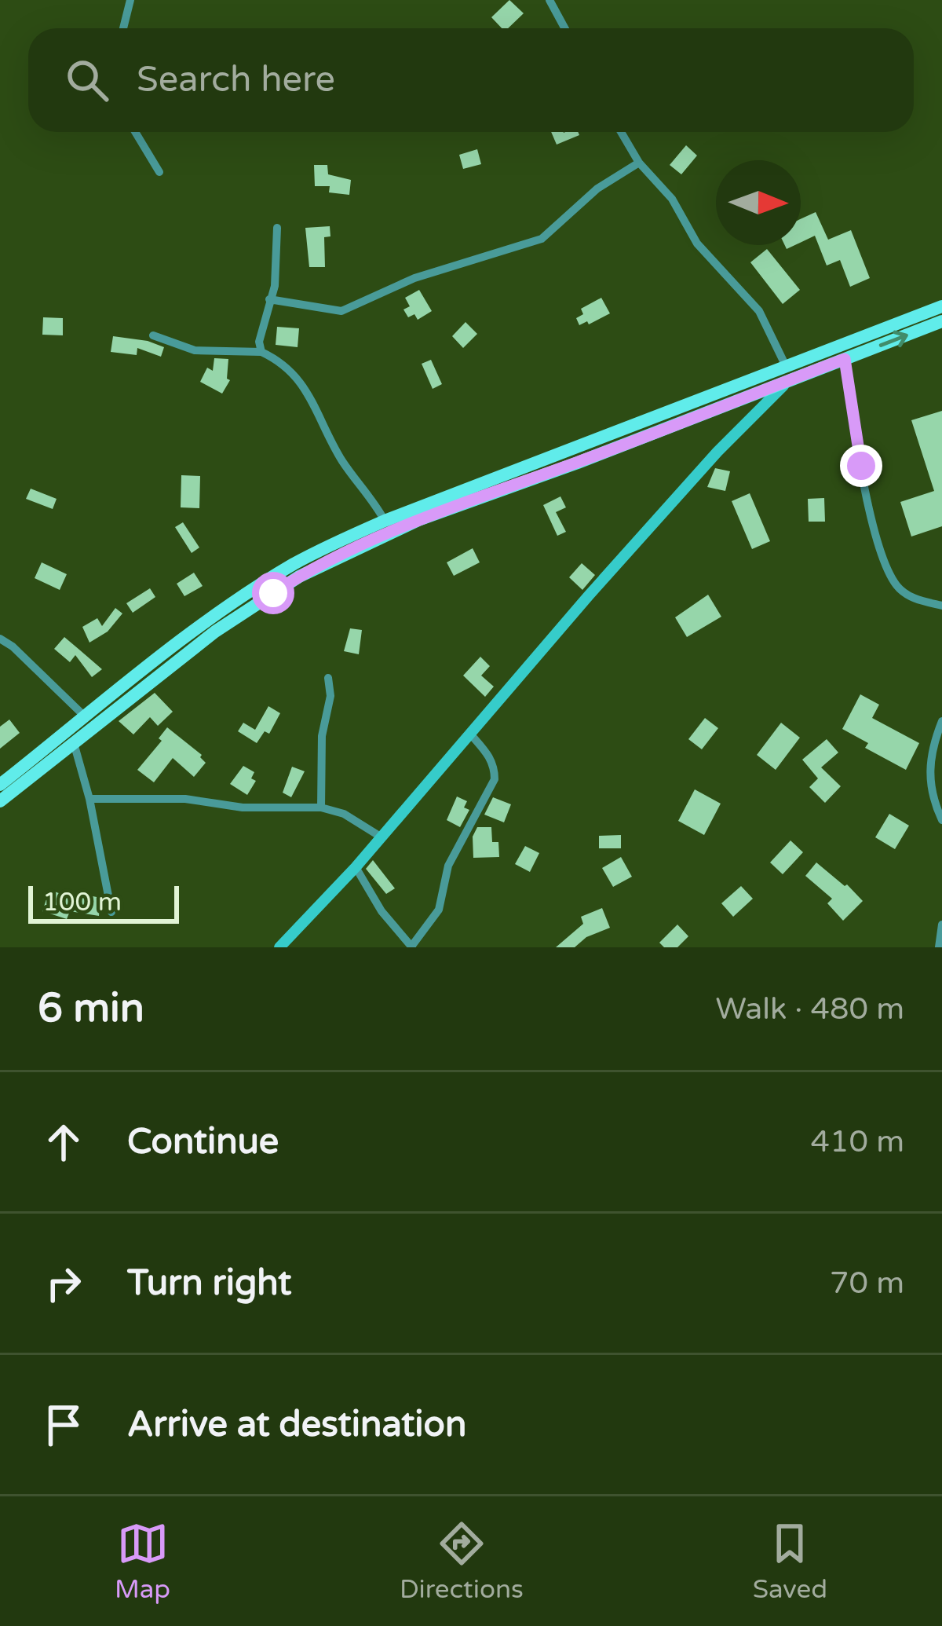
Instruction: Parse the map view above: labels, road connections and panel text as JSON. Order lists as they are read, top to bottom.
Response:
{
  "scale_bar": "100 m",
  "north": "right",
  "page": {
    "search": "Search here",
    "scale": "100 m",
    "heading": ["6 min", "Walk · 480 m"],
    "list": [
      ["Continue", "410 m"],
      ["Turn right", "70 m"],
      "Arrive at destination"
    ],
    "nav": ["Map", "Directions", "Saved"]
  }
}
